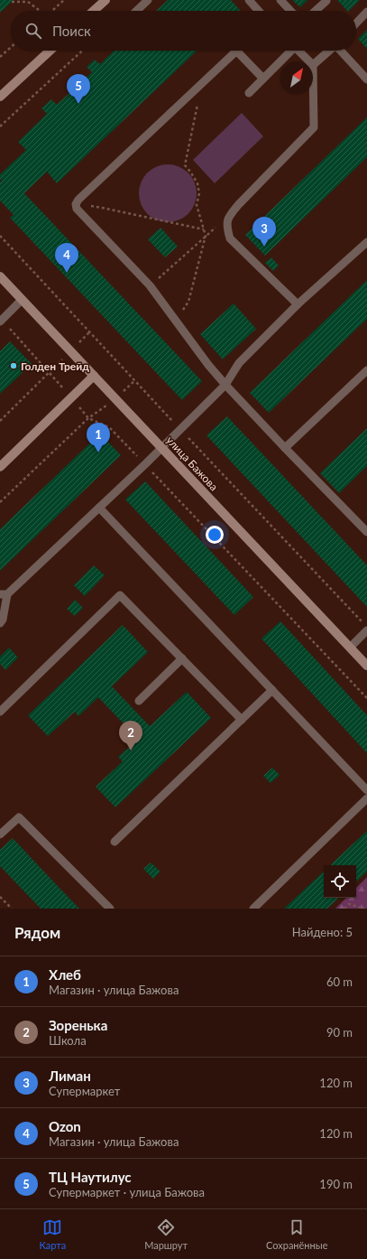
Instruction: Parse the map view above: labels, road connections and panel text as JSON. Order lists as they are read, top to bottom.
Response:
{
  "streets": {
    "street": ["улица Бажова"]
  },
  "places": ["Голден Трейд"],
  "north": "top right",
  "page": {
    "search": "Поиск",
    "pins": [
      "5",
      "3",
      "4",
      "1",
      "2"
    ],
    "heading": ["Рядом", "Найдено: 5"],
    "list": [
      {
        "mark": "1",
        "name": "Хлеб",
        "note": "Магазин · улица Бажова",
        "value": "60 m"
      },
      {
        "mark": "2",
        "name": "Зоренька",
        "note": "Школа",
        "value": "90 m"
      },
      {
        "mark": "3",
        "name": "Лиман",
        "note": "Супермаркет",
        "value": "120 m"
      },
      {
        "mark": "4",
        "name": "Ozon",
        "note": "Магазин · улица Бажова",
        "value": "120 m"
      },
      {
        "mark": "5",
        "name": "ТЦ Наутилус",
        "note": "Супермаркет · улица Бажова",
        "value": "190 m"
      }
    ],
    "nav": ["Карта", "Маршрут", "Сохранённые"]
  }
}
